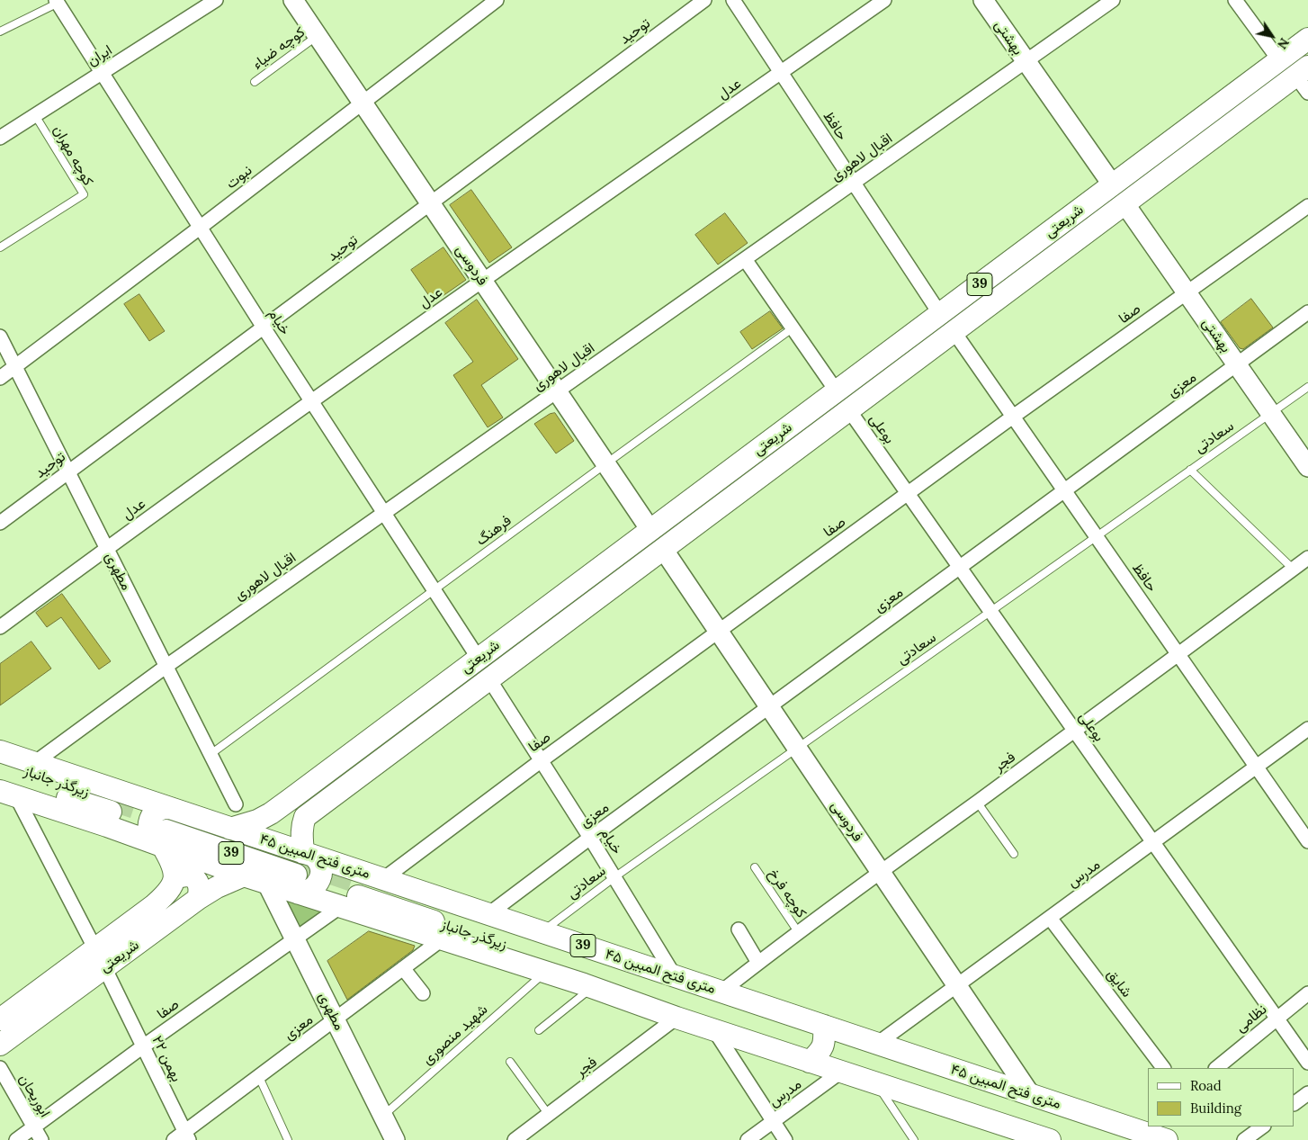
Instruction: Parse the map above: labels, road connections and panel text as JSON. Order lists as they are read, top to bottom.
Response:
{
  "streets": {
    "main road": [
      "بهشتی",
      "شریعتی",
      "فردوسی",
      "39",
      "مطهری",
      "زیرگذر جانباز",
      "۴۵ متری فتح المبین"
    ],
    "street": [
      "توحید",
      "ایران",
      "عدل",
      "حافظ",
      "اقبال لاهوری",
      "نبوت",
      "صفا",
      "خیام",
      "معزی",
      "بوعلی",
      "فجر",
      "مدرس",
      "شایق",
      "نظامی",
      "۲۲ بهمن",
      "ابوریحان"
    ],
    "lane": [
      "کوچه ضیاء",
      "کوچه مهران",
      "سعادتی",
      "فرهنگ",
      "کوچه فرخ",
      "شهید منصوری"
    ]
  },
  "crossings": [
    ["توحید", "فردوسی"],
    ["توحید", "خیام"],
    ["توحید", "مطهری"],
    ["بهشتی", "اقبال لاهوری"],
    ["بهشتی", "شریعتی"],
    ["بهشتی", "صفا"],
    ["بهشتی", "معزی"],
    ["بهشتی", "سعادتی"],
    ["کوچه ضیاء", "فردوسی"],
    ["ایران", "کوچه مهران"],
    ["ایران", "خیام"],
    ["عدل", "حافظ"],
    ["عدل", "فردوسی"],
    ["عدل", "خیام"],
    ["عدل", "مطهری"],
    ["حافظ", "اقبال لاهوری"],
    ["حافظ", "شریعتی"],
    ["حافظ", "صفا"],
    ["حافظ", "معزی"],
    ["حافظ", "سعادتی"],
    ["حافظ", "فجر"],
    ["حافظ", "مدرس"],
    ["اقبال لاهوری", "فردوسی"],
    ["اقبال لاهوری", "خیام"],
    ["اقبال لاهوری", "مطهری"],
    ["اقبال لاهوری", "۴۵ متری فتح المبین"],
    ["نبوت", "فردوسی"],
    ["نبوت", "خیام"],
    ["نبوت", "مطهری"],
    ["شریعتی", "فردوسی"],
    ["شریعتی", "خیام"],
    ["شریعتی", "بوعلی"],
    ["شریعتی", "۴۵ متری فتح المبین"],
    ["شریعتی", "۲۲ بهمن"],
    ["فردوسی", "صفا"],
    ["فردوسی", "معزی"],
    ["فردوسی", "سعادتی"],
    ["فردوسی", "فرهنگ"],
    ["فردوسی", "فجر"],
    ["فردوسی", "۴۵ متری فتح المبین"],
    ["فردوسی", "مدرس"],
    ["39", "۴۵ متری فتح المبین"],
    ["صفا", "خیام"],
    ["صفا", "بوعلی"],
    ["صفا", "مطهری"],
    ["صفا", "زیرگذر جانباز"],
    ["صفا", "۴۵ متری فتح المبین"],
    ["صفا", "۲۲ بهمن"],
    ["صفا", "ابوریحان"],
    ["خیام", "معزی"],
    ["خیام", "سعادتی"],
    ["خیام", "فرهنگ"],
    ["خیام", "۴۵ متری فتح المبین"],
    ["معزی", "بوعلی"],
    ["معزی", "مطهری"],
    ["معزی", "۴۵ متری فتح المبین"],
    ["معزی", "۲۲ بهمن"],
    ["بوعلی", "سعادتی"],
    ["بوعلی", "فجر"],
    ["بوعلی", "مدرس"],
    ["بوعلی", "نظامی"],
    ["سعادتی", "۴۵ متری فتح المبین"],
    ["فرهنگ", "مطهری"],
    ["مطهری", "۴۵ متری فتح المبین"],
    ["مطهری", "شهید منصوری"],
    ["فجر", "۴۵ متری فتح المبین"],
    ["فجر", "کوچه فرخ"],
    ["زیرگذر جانباز", "۴۵ متری فتح المبین"],
    ["۴۵ متری فتح المبین", "مدرس"],
    ["۴۵ متری فتح المبین", "شهید منصوری"],
    ["۴۵ متری فتح المبین", "۲۲ بهمن"],
    ["مدرس", "شایق"]
  ],
  "legend": ["Road", "Building"],
  "north": "bottom right"
}
